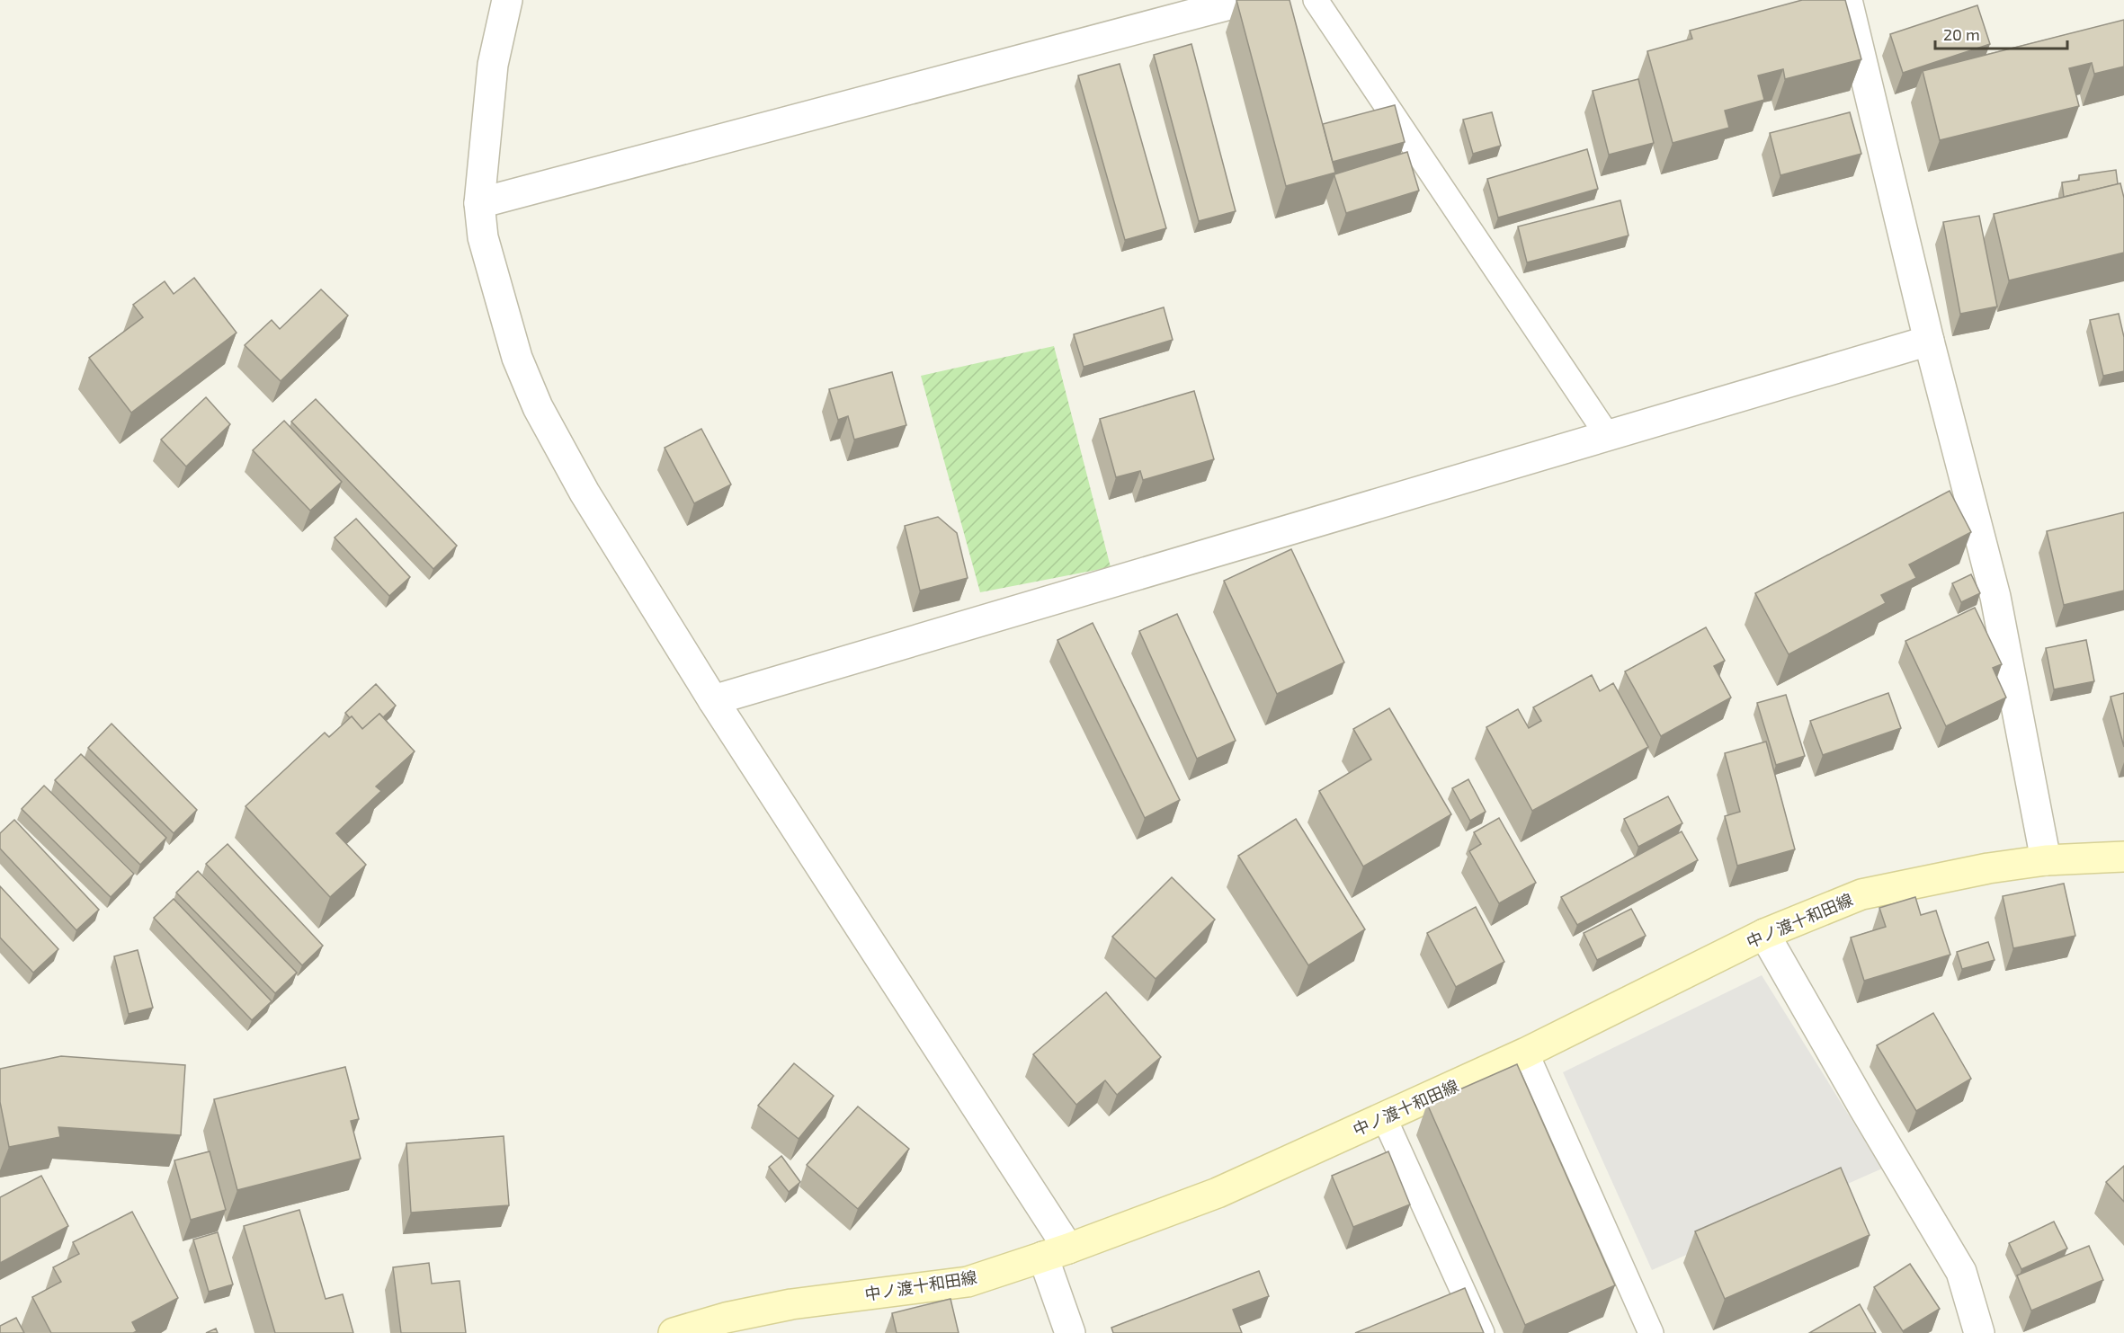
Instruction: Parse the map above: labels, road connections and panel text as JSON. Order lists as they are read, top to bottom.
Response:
{
  "streets": {
    "main road": ["中ノ渡十和田線"]
  },
  "scale_bar": "20 m"
}
